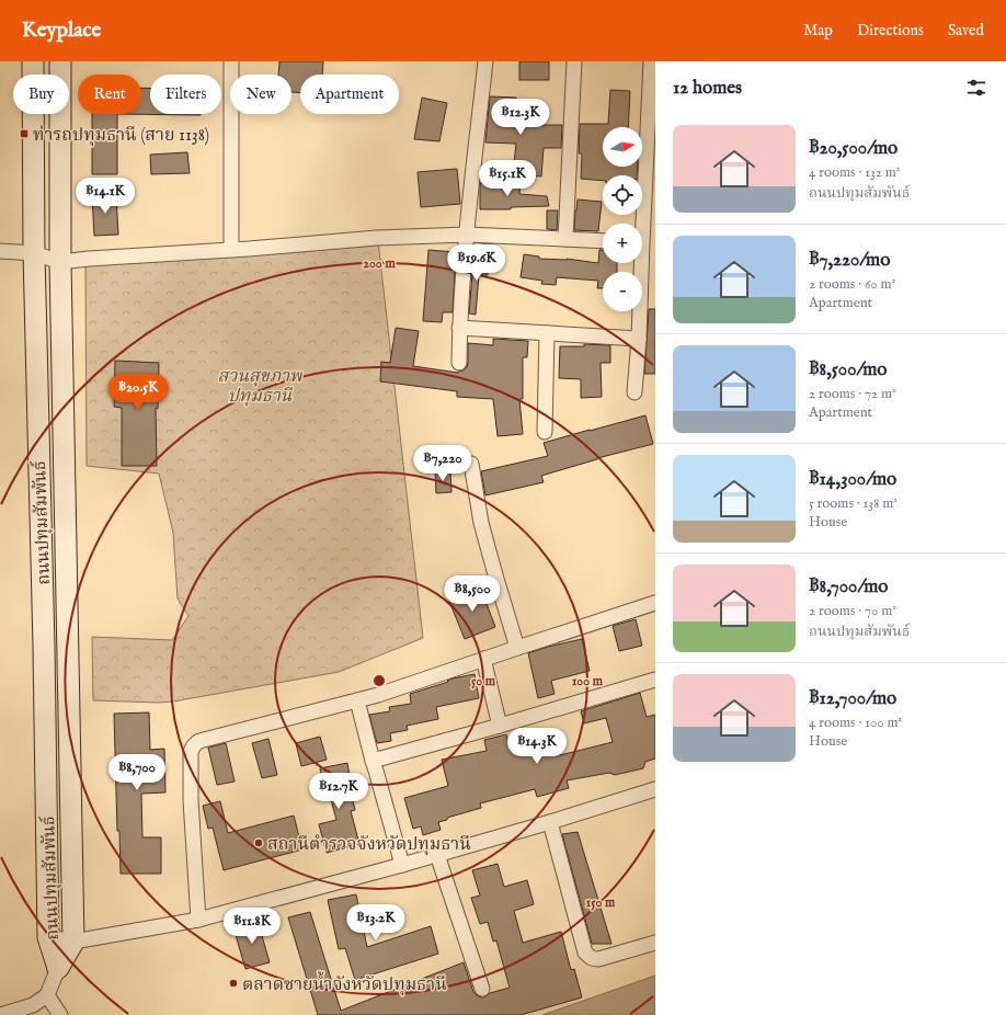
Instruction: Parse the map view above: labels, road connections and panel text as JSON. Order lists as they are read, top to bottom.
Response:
{
  "streets": {
    "street": ["ถนนปทุมสัมพันธ์"]
  },
  "parks": ["สวนสุขภาพ ปทุมธานี"],
  "places": {
    "transit": ["ท่ารถปทุมธานี (สาย 1138)"],
    "other": ["สถานีตำรวจจังหวัดปทุมธานี", "ตลาดชายน้ำจังหวัดปทุมธานี"]
  },
  "north": "right",
  "page": {
    "header": "Keyplace",
    "nav": ["Map", "Directions", "Saved"],
    "heading": "12 homes",
    "chip": [
      "Buy",
      "Rent",
      "Filters",
      "New",
      "Apartment"
    ],
    "price": [
      "฿12.3K",
      "฿15.1K",
      "฿14.1K",
      "฿19.6K",
      "฿20.5K",
      "฿7,220",
      "฿8,500",
      "฿14.3K",
      "฿8,700",
      "฿12.7K",
      "฿13.2K",
      "฿11.8K"
    ],
    "list": [
      {
        "name": "฿20,500/mo",
        "note": "4 rooms · 132 m² · ถนนปทุมสัมพันธ์"
      },
      {
        "name": "฿7,220/mo",
        "note": "2 rooms · 60 m² · Apartment"
      },
      {
        "name": "฿8,500/mo",
        "note": "2 rooms · 72 m² · Apartment"
      },
      {
        "name": "฿14,300/mo",
        "note": "5 rooms · 138 m² · House"
      },
      {
        "name": "฿8,700/mo",
        "note": "2 rooms · 70 m² · ถนนปทุมสัมพันธ์"
      },
      {
        "name": "฿12,700/mo",
        "note": "4 rooms · 100 m² · House"
      }
    ],
    "map_buttons": ["+", "−"]
  },
  "rings": [
    "200 m",
    "50 m",
    "100 m",
    "150 m"
  ]
}
